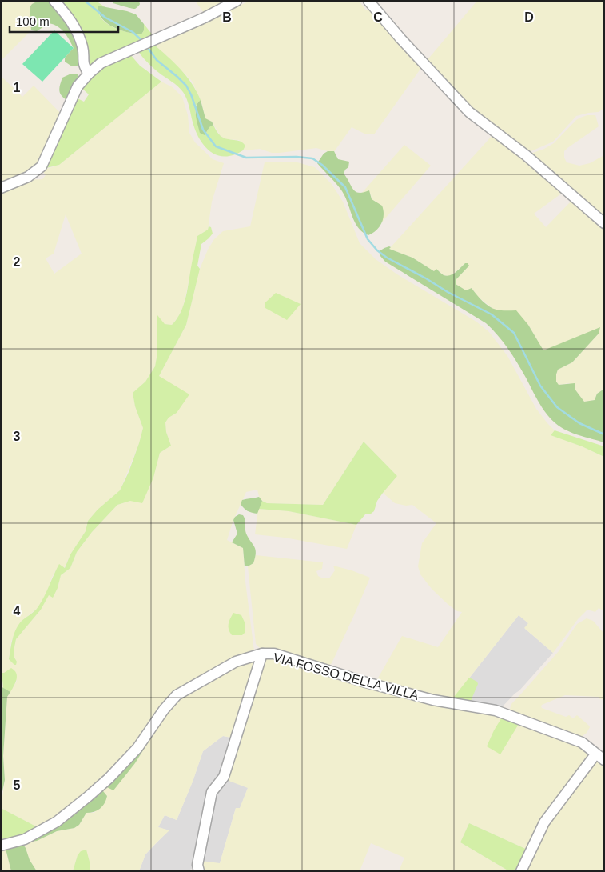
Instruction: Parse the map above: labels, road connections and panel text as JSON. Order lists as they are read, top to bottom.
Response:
{
  "streets": {
    "street": ["VIA FOSSO DELLA VILLA"]
  },
  "scale_bar": "100 m",
  "grid": {
    "columns": ["B", "C", "D"],
    "rows": [
      "1",
      "2",
      "3",
      "4",
      "5"
    ]
  }
}
